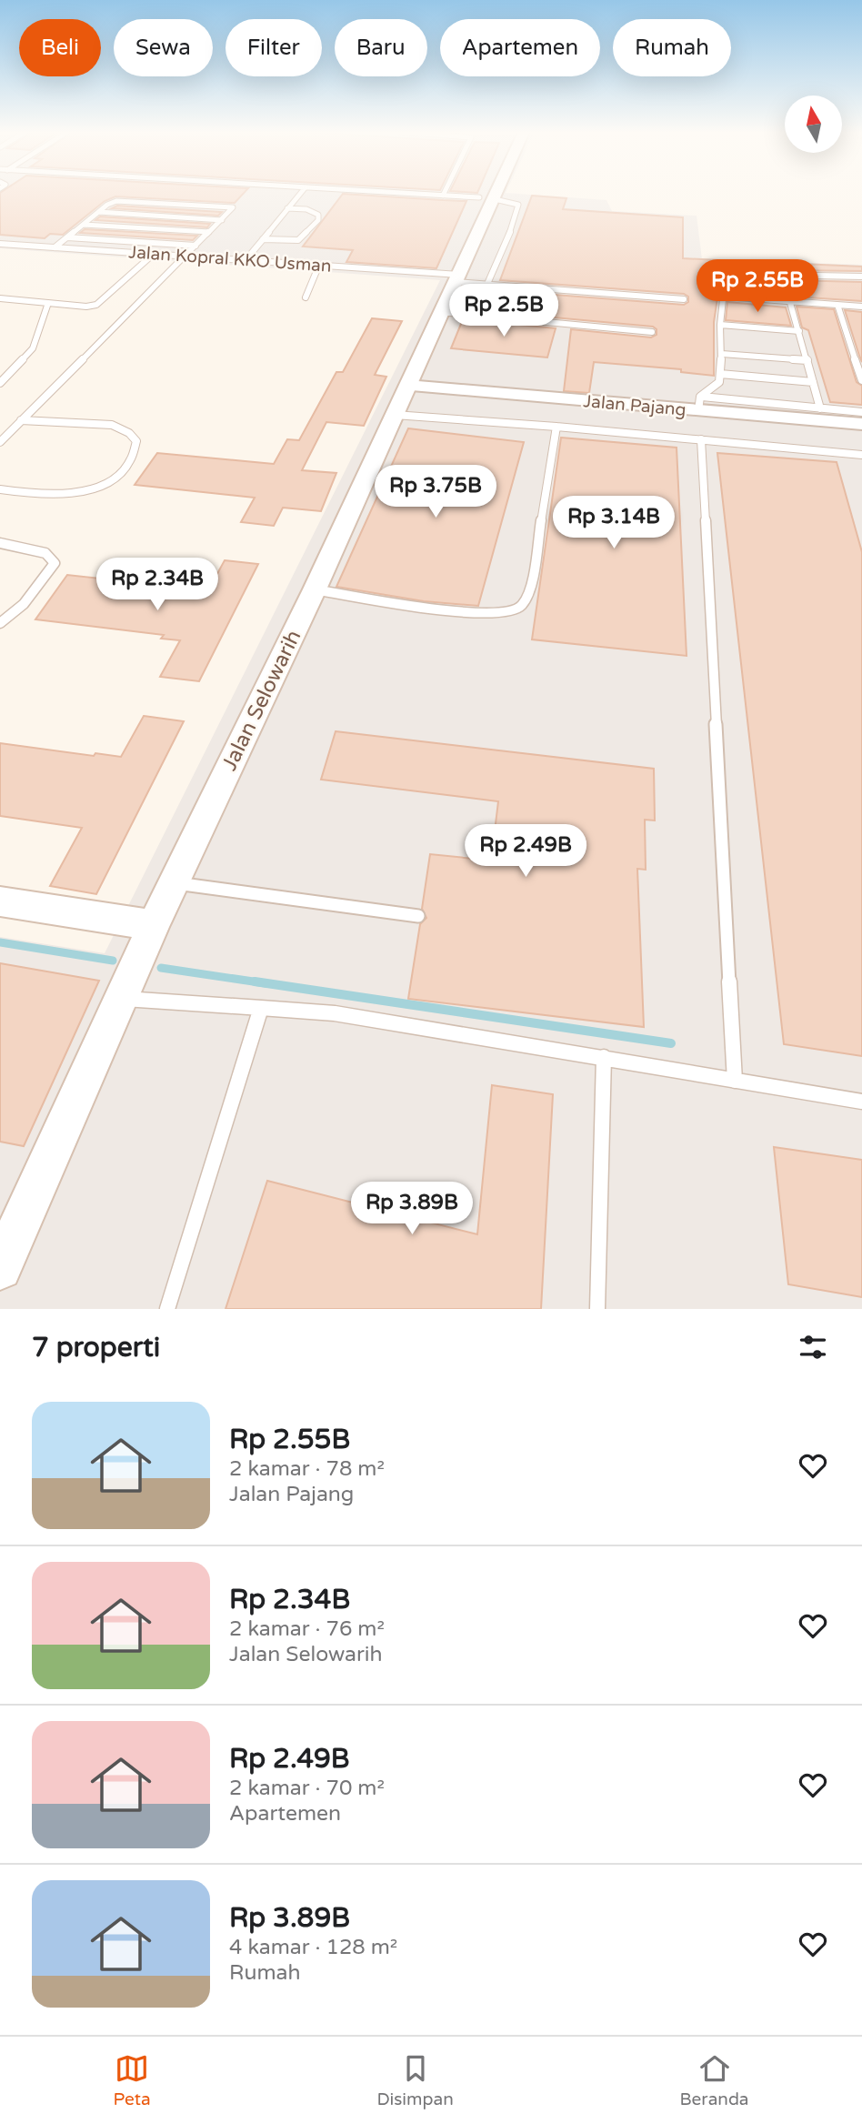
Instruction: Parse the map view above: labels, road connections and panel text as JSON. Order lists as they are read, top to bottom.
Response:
{
  "streets": {
    "main road": ["Jalan Selowarih"],
    "street": ["Jalan Pajang"],
    "lane": ["Jalan Kopral KKO Usman"]
  },
  "crossings": [
    ["Jalan Kopral KKO Usman", "Jalan Selowarih"],
    ["Jalan Pajang", "Jalan Selowarih"]
  ],
  "north": "top",
  "page": {
    "chip": [
      "Beli",
      "Sewa",
      "Filter",
      "Baru",
      "Apartemen",
      "Rumah"
    ],
    "price": [
      "Rp 2.55B",
      "Rp 2.5B",
      "Rp 3.75B",
      "Rp 3.14B",
      "Rp 2.34B",
      "Rp 2.49B",
      "Rp 3.89B"
    ],
    "heading": "7 properti",
    "list": [
      {
        "name": "Rp 2.55B",
        "note": "2 kamar · 78 m² · Jalan Pajang"
      },
      {
        "name": "Rp 2.34B",
        "note": "2 kamar · 76 m² · Jalan Selowarih"
      },
      {
        "name": "Rp 2.49B",
        "note": "2 kamar · 70 m² · Apartemen"
      },
      {
        "name": "Rp 3.89B",
        "note": "4 kamar · 128 m² · Rumah"
      }
    ],
    "tabs": ["Peta", "Disimpan", "Beranda"]
  }
}
